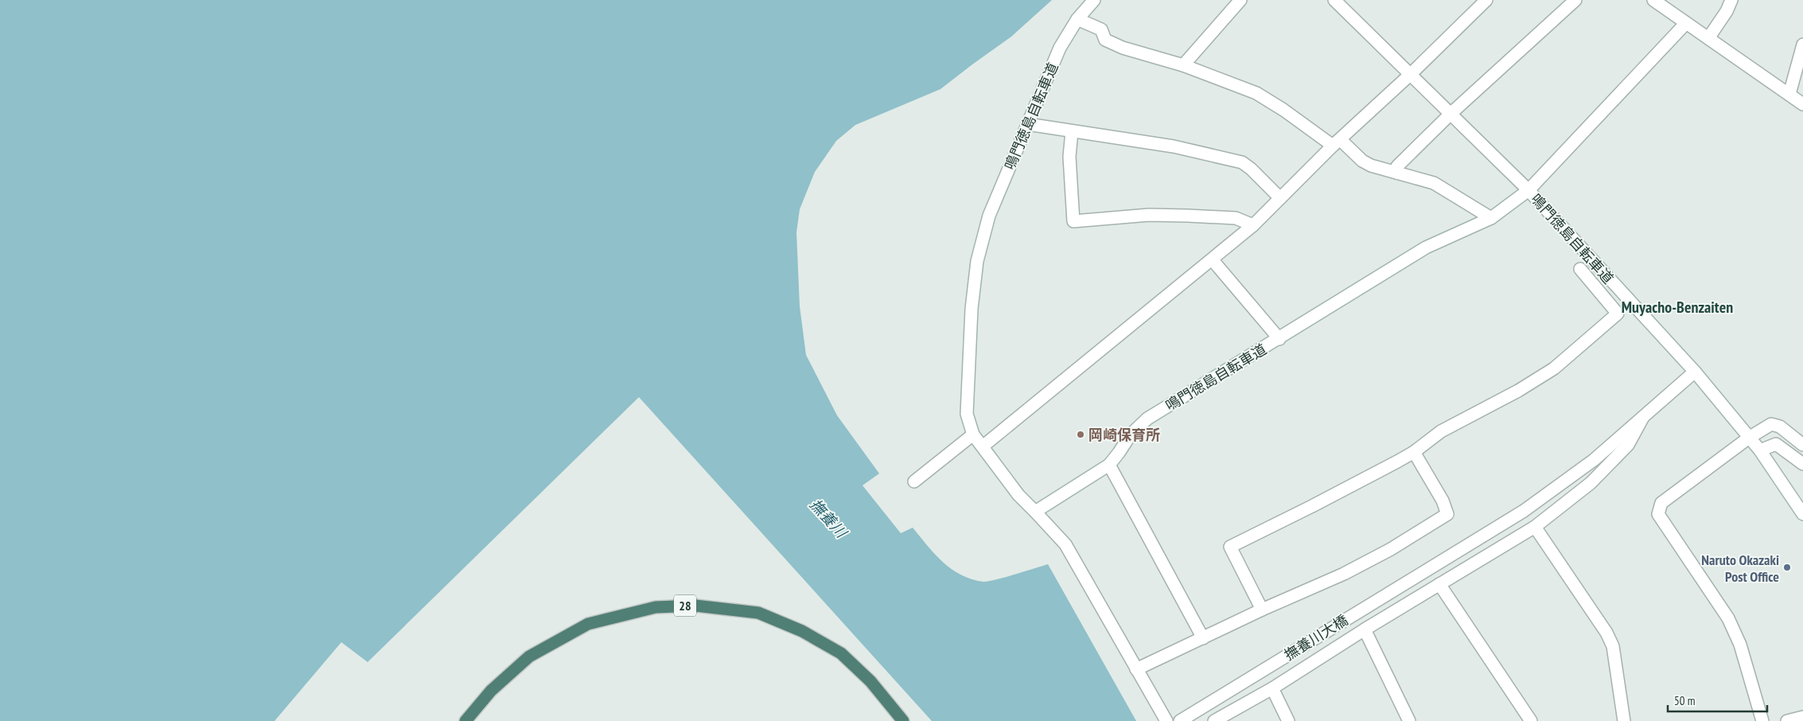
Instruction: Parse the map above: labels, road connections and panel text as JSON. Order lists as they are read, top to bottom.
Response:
{
  "streets": {
    "highway": ["28"],
    "street": ["鳴門徳島自転車道", "撫養川大橋"]
  },
  "crossings": [
    ["鳴門徳島自転車道", "撫養川大橋"]
  ],
  "districts": ["Muyacho-Benzaiten"],
  "water": ["撫養川"],
  "places": ["岡崎保育所", "Naruto Okazaki Post Office"],
  "scale_bar": "50 m"
}
